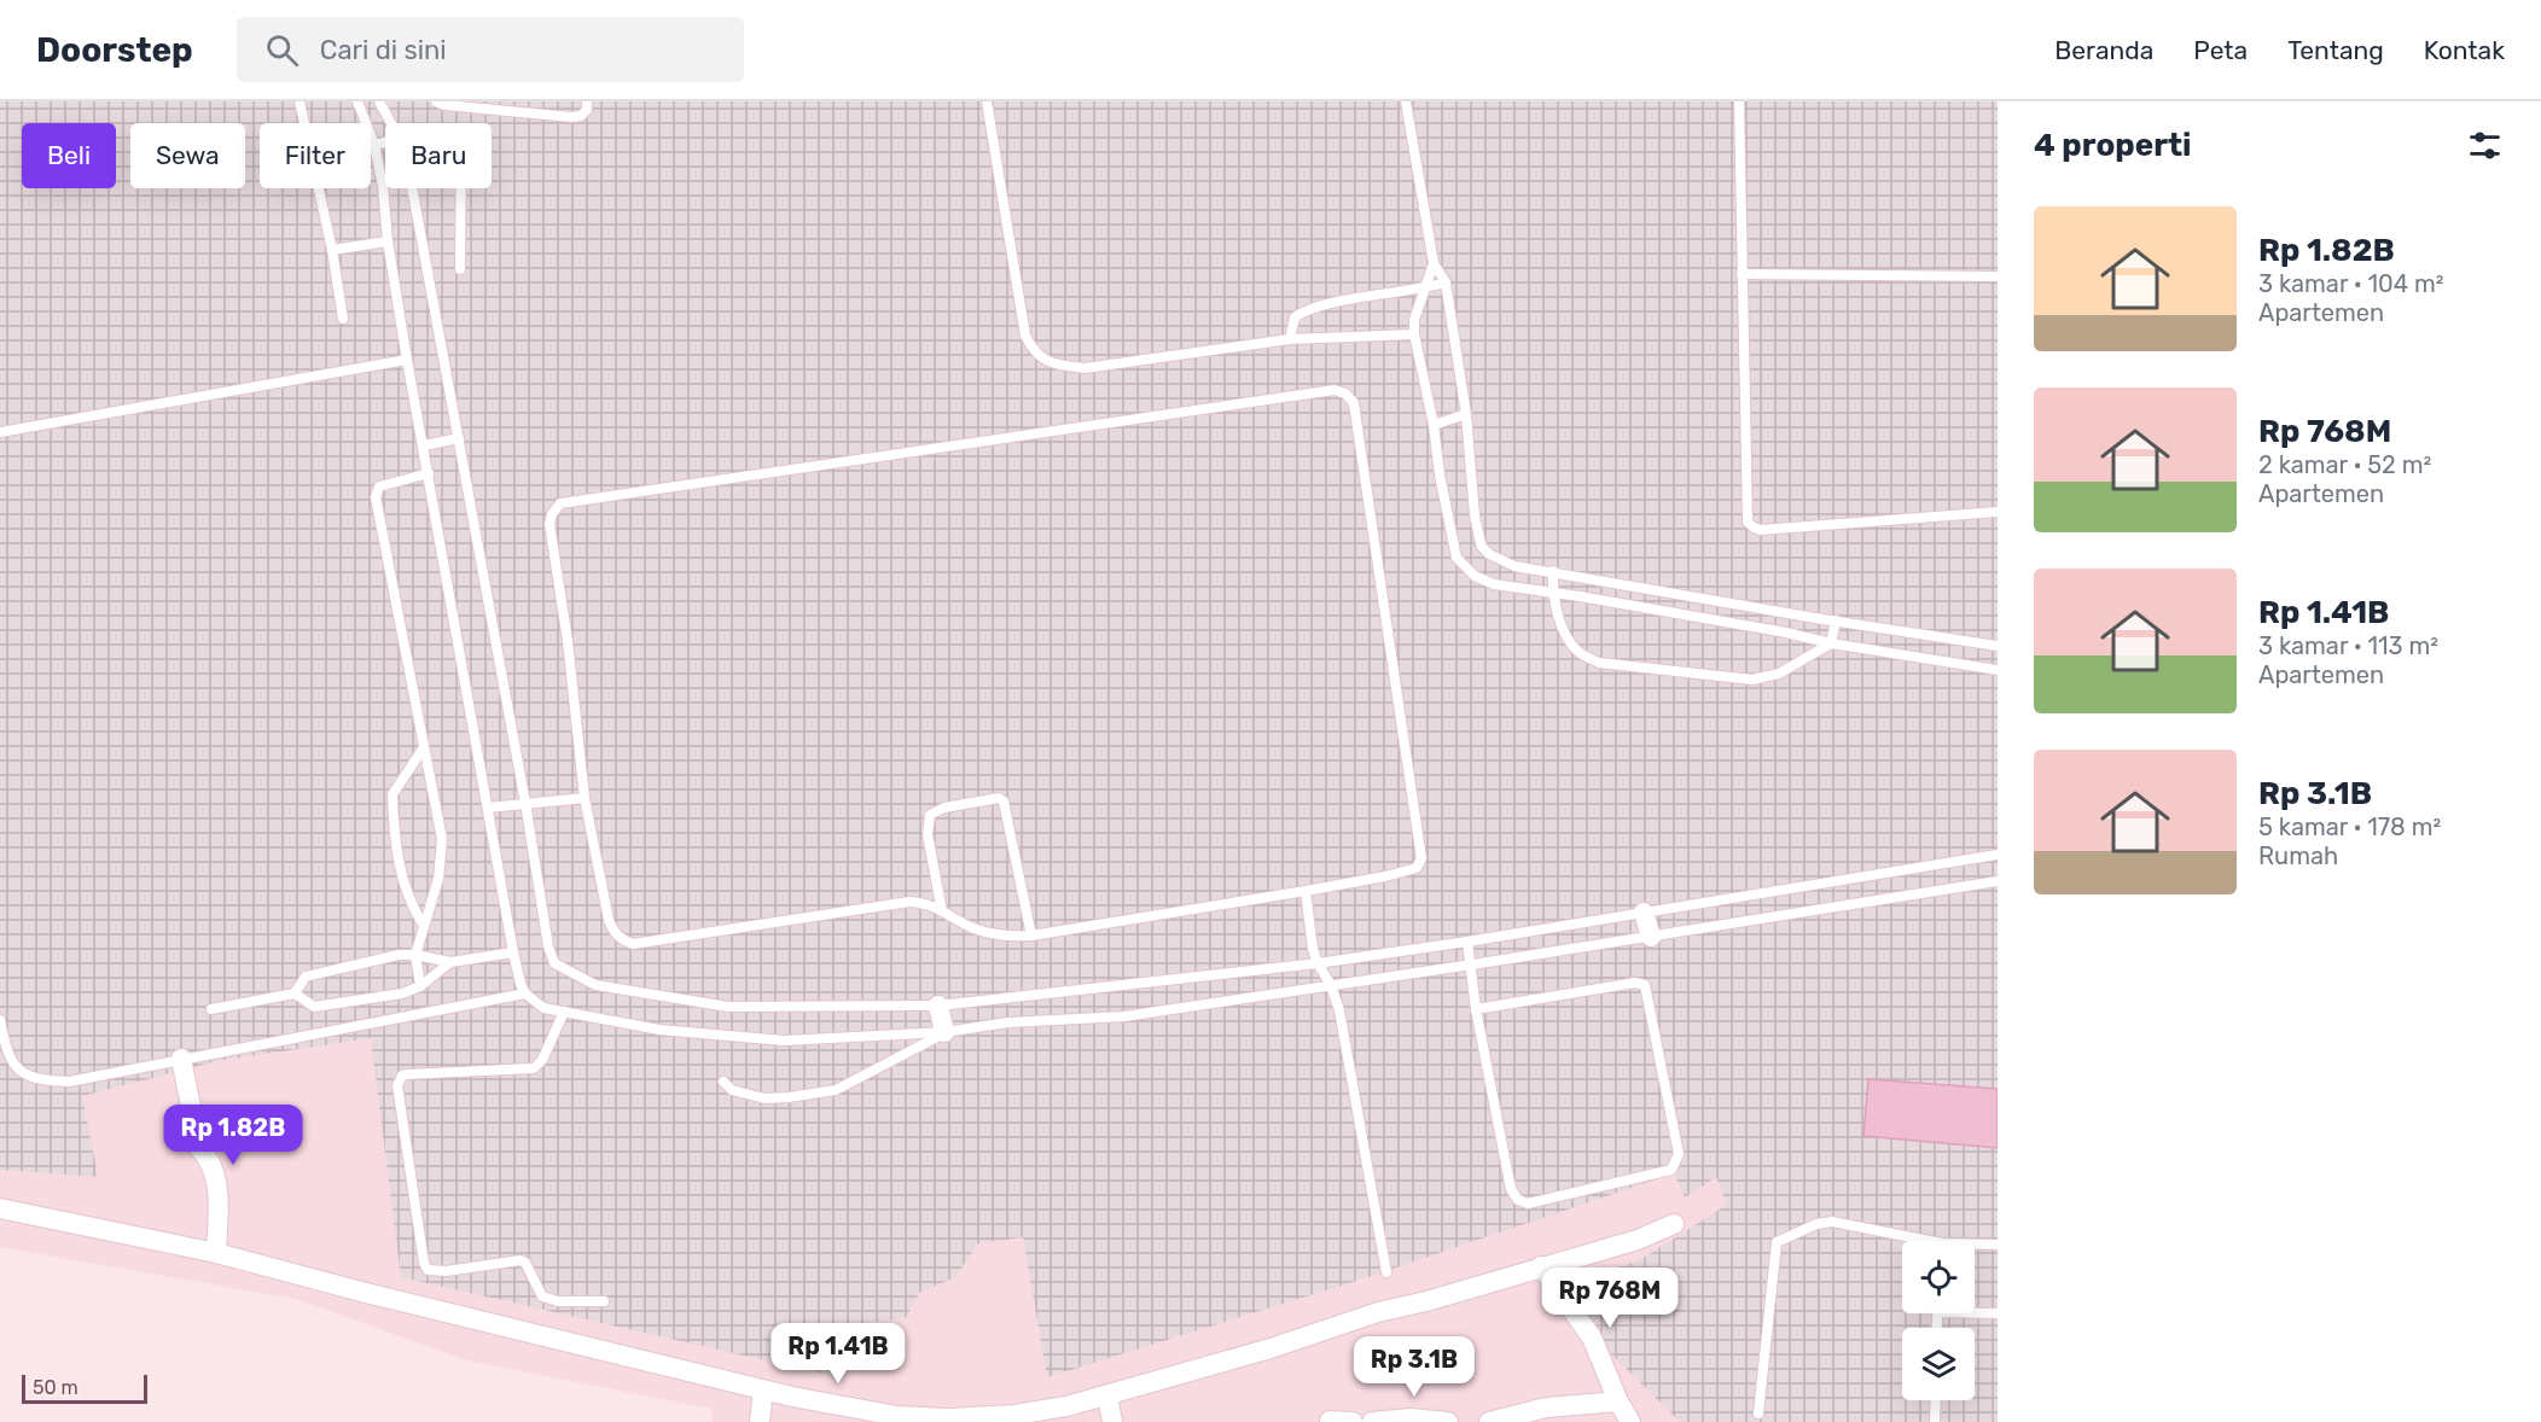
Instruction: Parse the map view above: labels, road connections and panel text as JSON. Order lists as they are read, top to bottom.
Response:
{
  "scale_bar": "50 m",
  "page": {
    "header": "Doorstep",
    "search": "Cari di sini",
    "nav": [
      "Beranda",
      "Peta",
      "Tentang",
      "Kontak"
    ],
    "heading": "4 properti",
    "chip": [
      "Beli",
      "Sewa",
      "Filter",
      "Baru"
    ],
    "list": [
      {
        "name": "Rp 1.82B",
        "note": "3 kamar · 104 m² · Apartemen"
      },
      {
        "name": "Rp 768M",
        "note": "2 kamar · 52 m² · Apartemen"
      },
      {
        "name": "Rp 1.41B",
        "note": "3 kamar · 113 m² · Apartemen"
      },
      {
        "name": "Rp 3.1B",
        "note": "5 kamar · 178 m² · Rumah"
      }
    ],
    "price": [
      "Rp 1.82B",
      "Rp 768M",
      "Rp 1.41B",
      "Rp 3.1B"
    ],
    "scale": "50 m"
  }
}
